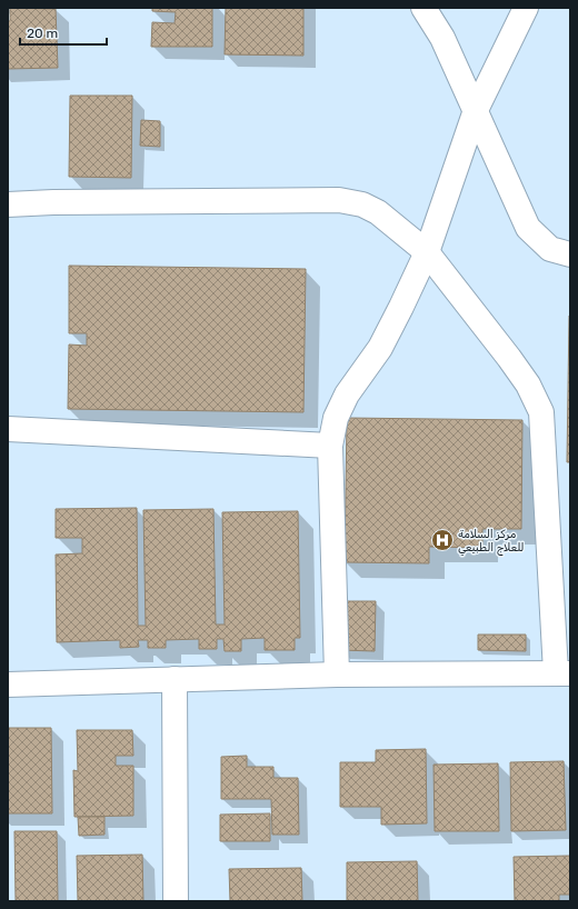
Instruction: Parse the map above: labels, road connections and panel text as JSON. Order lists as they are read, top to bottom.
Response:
{
  "places": {
    "hospital": ["مركز السلامة للعلاج الطبيعي"]
  },
  "scale_bar": "20 m"
}
